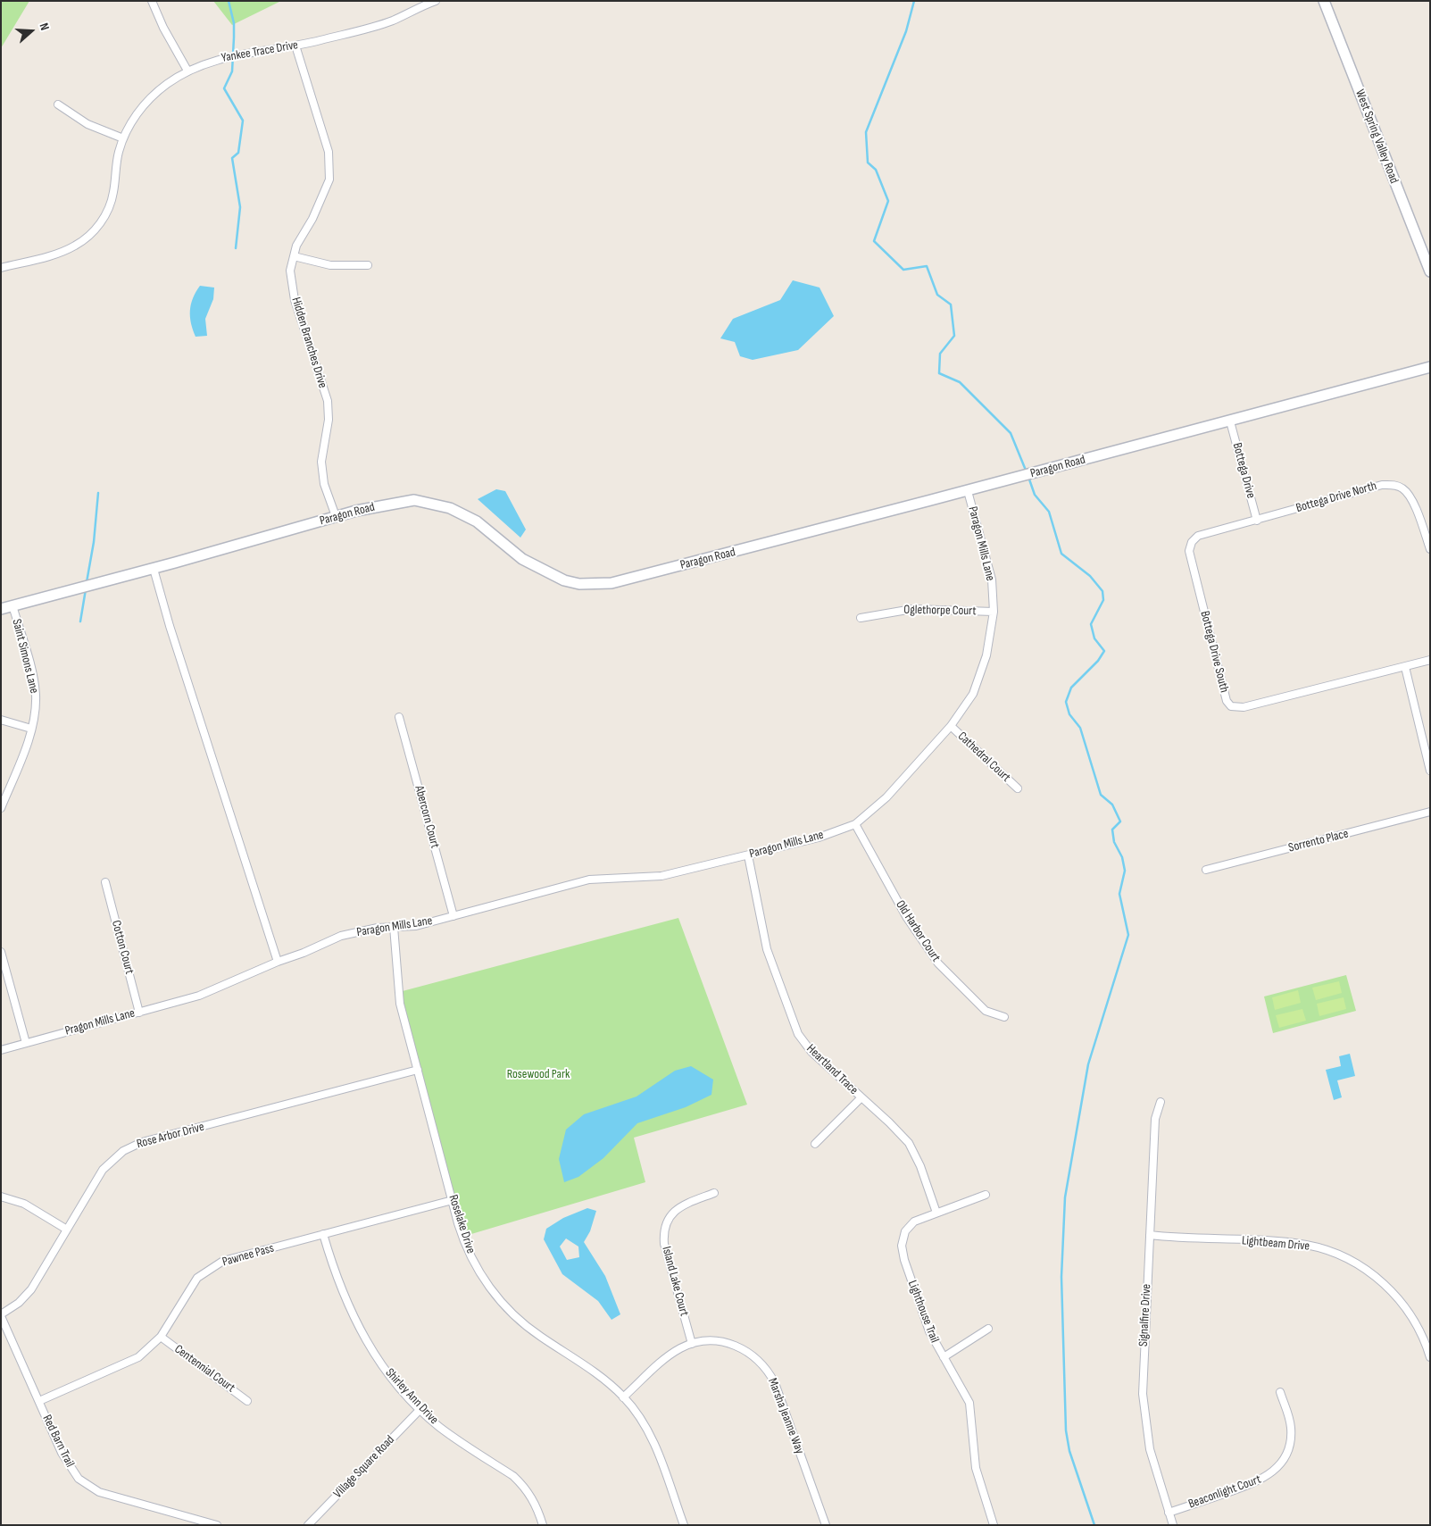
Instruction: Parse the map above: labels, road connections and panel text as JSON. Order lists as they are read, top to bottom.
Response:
{
  "streets": {
    "street": [
      "Yankee Trace Drive",
      "West Spring Valley Road",
      "Hidden Branches Drive",
      "Paragon Road",
      "Bottega Drive",
      "Bottega Drive North",
      "Paragon Mills Lane",
      "Oglethorpe Court",
      "Bottega Drive South",
      "Saint Simons Lane",
      "Cathedral Court",
      "Abercorn Court",
      "Sorrento Place",
      "Old Harbor Court",
      "Cotton Court",
      "Pragon Mills Lane",
      "Heartland Trace",
      "Rose Arbor Drive",
      "Roselake Drive",
      "Lightbeam Drive",
      "Pawnee Pass",
      "Island Lake Court",
      "Lighthouse Trail",
      "Signalfire Drive",
      "Centennial Court",
      "Shirley Ann Drive",
      "Marsha Jeanne Way",
      "Red Barn Trail",
      "Village Square Road",
      "Beaconlight Court"
    ]
  },
  "crossings": [
    ["Yankee Trace Drive", "Hidden Branches Drive"],
    ["Hidden Branches Drive", "Paragon Road"],
    ["Paragon Road", "Bottega Drive"],
    ["Paragon Road", "Paragon Mills Lane"],
    ["Paragon Road", "Saint Simons Lane"],
    ["Bottega Drive", "Bottega Drive North"],
    ["Bottega Drive", "Bottega Drive South"],
    ["Bottega Drive North", "Bottega Drive South"],
    ["Paragon Mills Lane", "Oglethorpe Court"],
    ["Paragon Mills Lane", "Cathedral Court"],
    ["Paragon Mills Lane", "Abercorn Court"],
    ["Paragon Mills Lane", "Old Harbor Court"],
    ["Paragon Mills Lane", "Pragon Mills Lane"],
    ["Paragon Mills Lane", "Heartland Trace"],
    ["Paragon Mills Lane", "Roselake Drive"],
    ["Cotton Court", "Pragon Mills Lane"],
    ["Heartland Trace", "Lighthouse Trail"],
    ["Rose Arbor Drive", "Roselake Drive"],
    ["Rose Arbor Drive", "Red Barn Trail"],
    ["Roselake Drive", "Pawnee Pass"],
    ["Roselake Drive", "Marsha Jeanne Way"],
    ["Lightbeam Drive", "Signalfire Drive"],
    ["Pawnee Pass", "Centennial Court"],
    ["Pawnee Pass", "Shirley Ann Drive"],
    ["Pawnee Pass", "Red Barn Trail"],
    ["Island Lake Court", "Marsha Jeanne Way"],
    ["Signalfire Drive", "Beaconlight Court"],
    ["Shirley Ann Drive", "Village Square Road"]
  ],
  "parks": ["Rosewood Park"],
  "north": "right"
}
